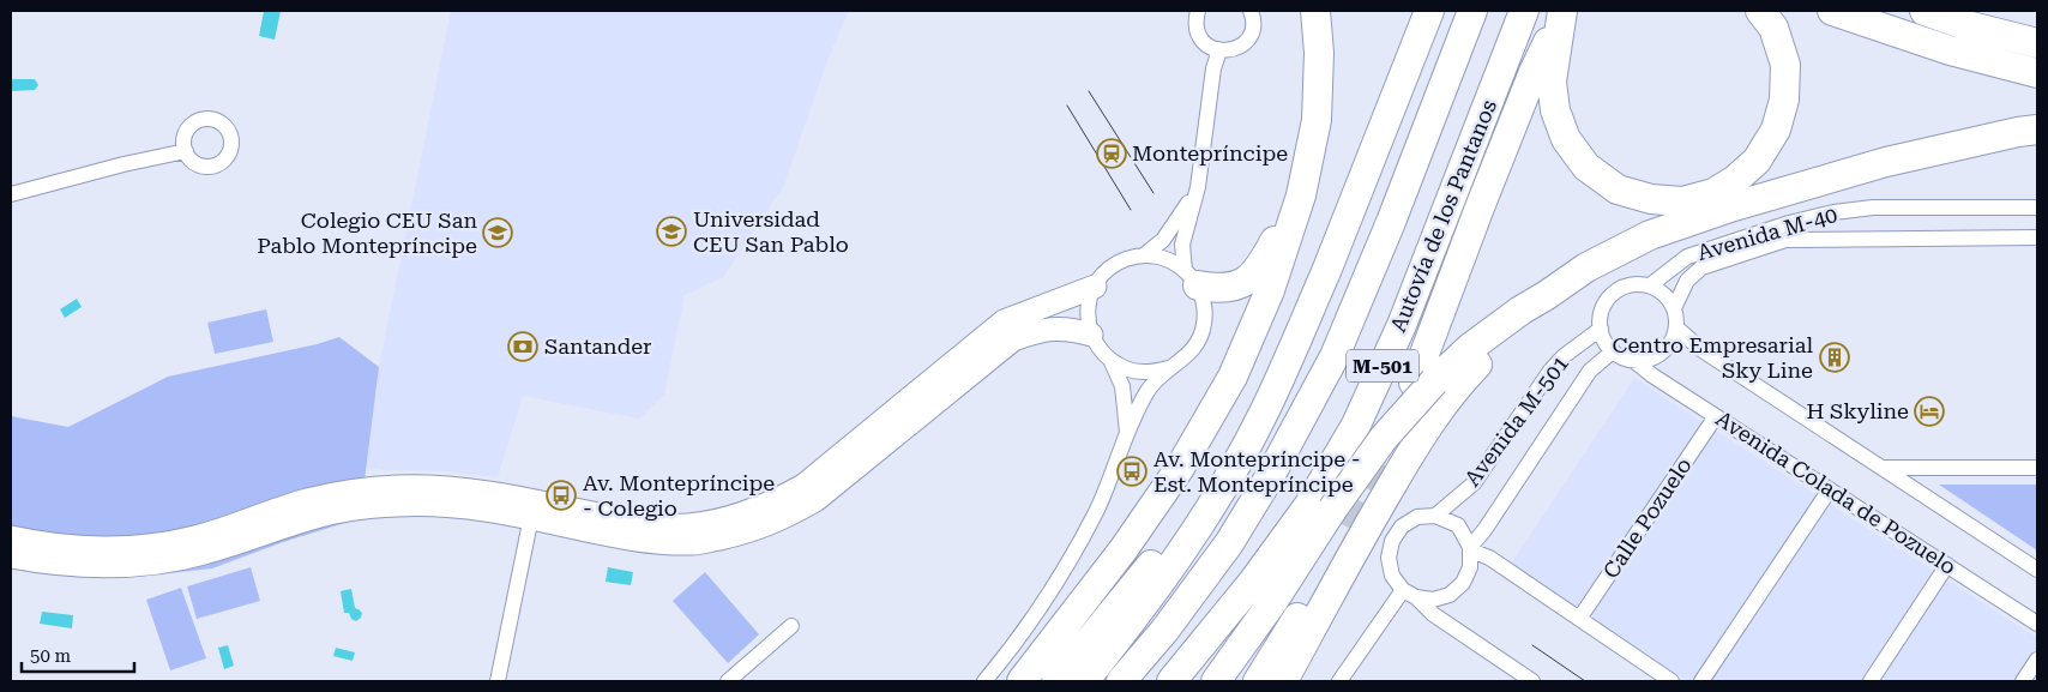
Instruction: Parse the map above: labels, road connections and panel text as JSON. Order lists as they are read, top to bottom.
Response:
{
  "streets": {
    "highway": ["Autovía de los Pantanos", "M-501"],
    "street": [
      "Avenida M-40",
      "Avenida M-501",
      "Avenida Colada de Pozuelo",
      "Calle Pozuelo"
    ]
  },
  "crossings": [
    ["Avenida M-40", "Avenida M-501"],
    ["Avenida M-40", "Avenida Colada de Pozuelo"],
    ["Avenida M-501", "Avenida Colada de Pozuelo"],
    ["Avenida Colada de Pozuelo", "Calle Pozuelo"]
  ],
  "places": {
    "station": ["Montepríncipe"],
    "school or university": ["Universidad CEU San Pablo", "Colegio CEU San Pablo Montepríncipe"],
    "bank": ["Santander"],
    "building": ["Centro Empresarial Sky Line"],
    "hotel": ["H Skyline"],
    "bus stop": ["Av. Montepríncipe - Est. Montepríncipe", "Av. Montepríncipe - Colegio"]
  },
  "scale_bar": "50 m"
}
